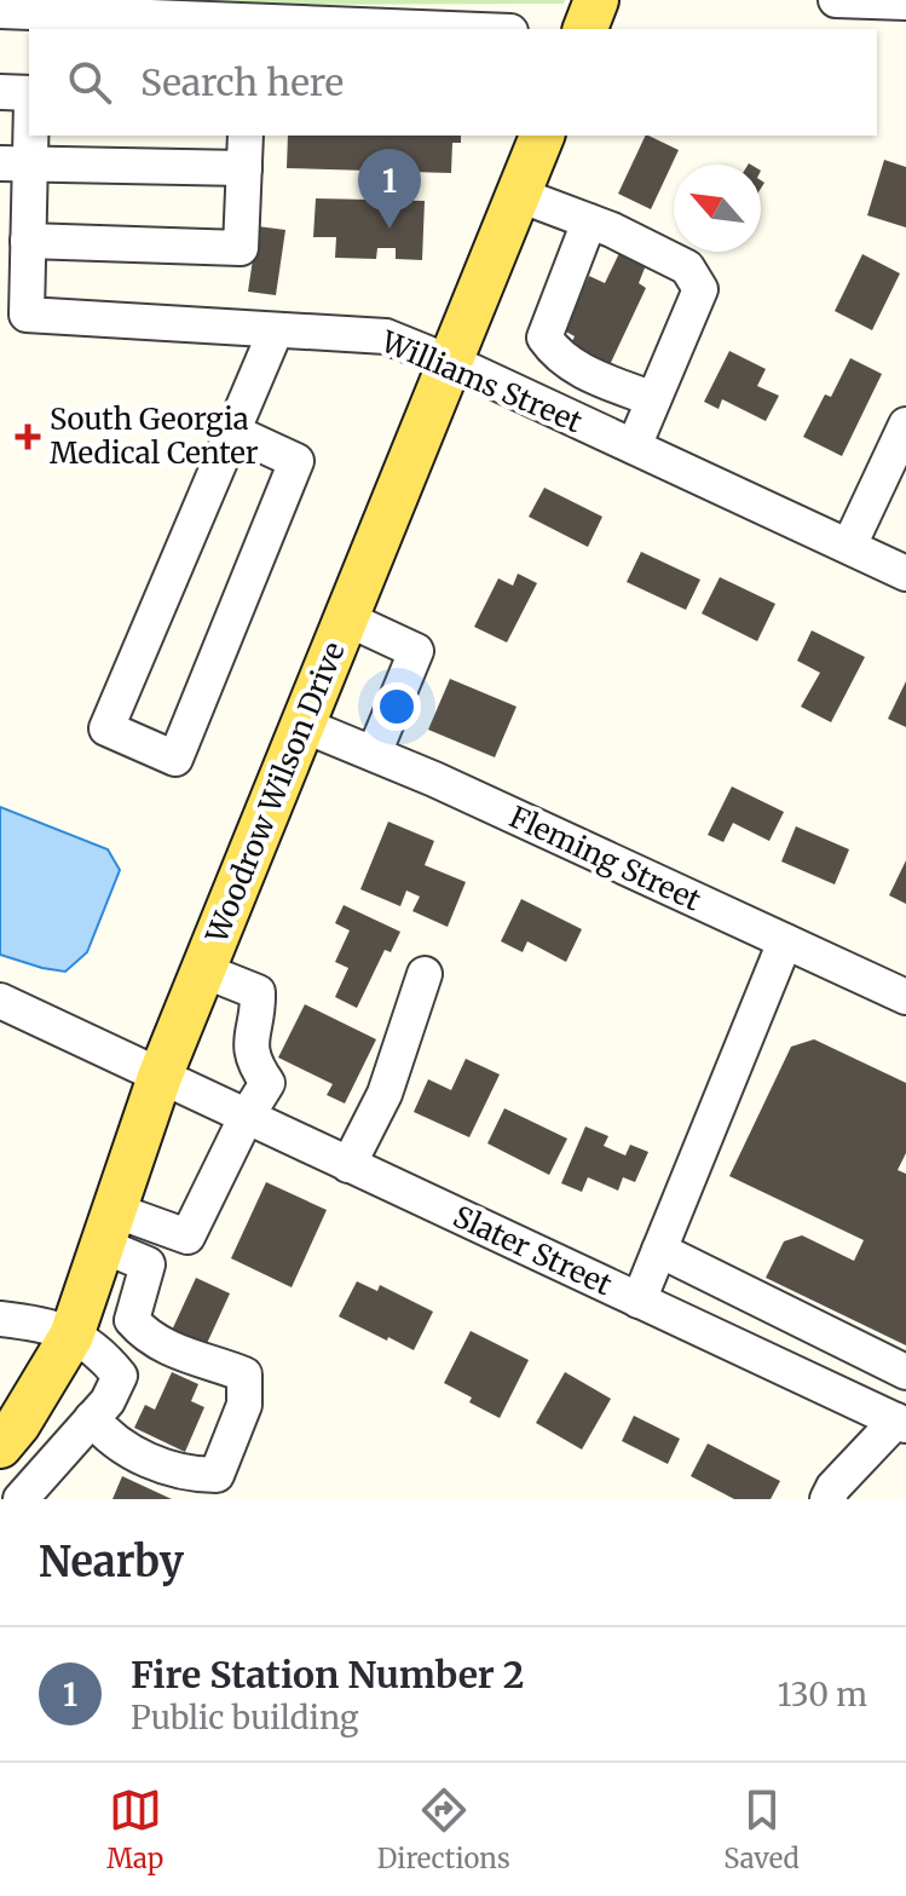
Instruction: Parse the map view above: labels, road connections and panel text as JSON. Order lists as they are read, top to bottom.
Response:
{
  "streets": {
    "main road": ["Woodrow Wilson Drive"],
    "street": ["Williams Street", "Fleming Street", "Slater Street"]
  },
  "crossings": [
    ["Williams Street", "Woodrow Wilson Drive"],
    ["Woodrow Wilson Drive", "Fleming Street"],
    ["Woodrow Wilson Drive", "Slater Street"]
  ],
  "places": {
    "health": ["South Georgia Medical Center"]
  },
  "north": "top left",
  "page": {
    "search": "Search here",
    "pins": "1",
    "heading": "Nearby",
    "list": [
      {
        "mark": "1",
        "name": "Fire Station Number 2",
        "note": "Public building",
        "value": "130 m"
      }
    ],
    "nav": ["Map", "Directions", "Saved"]
  }
}
